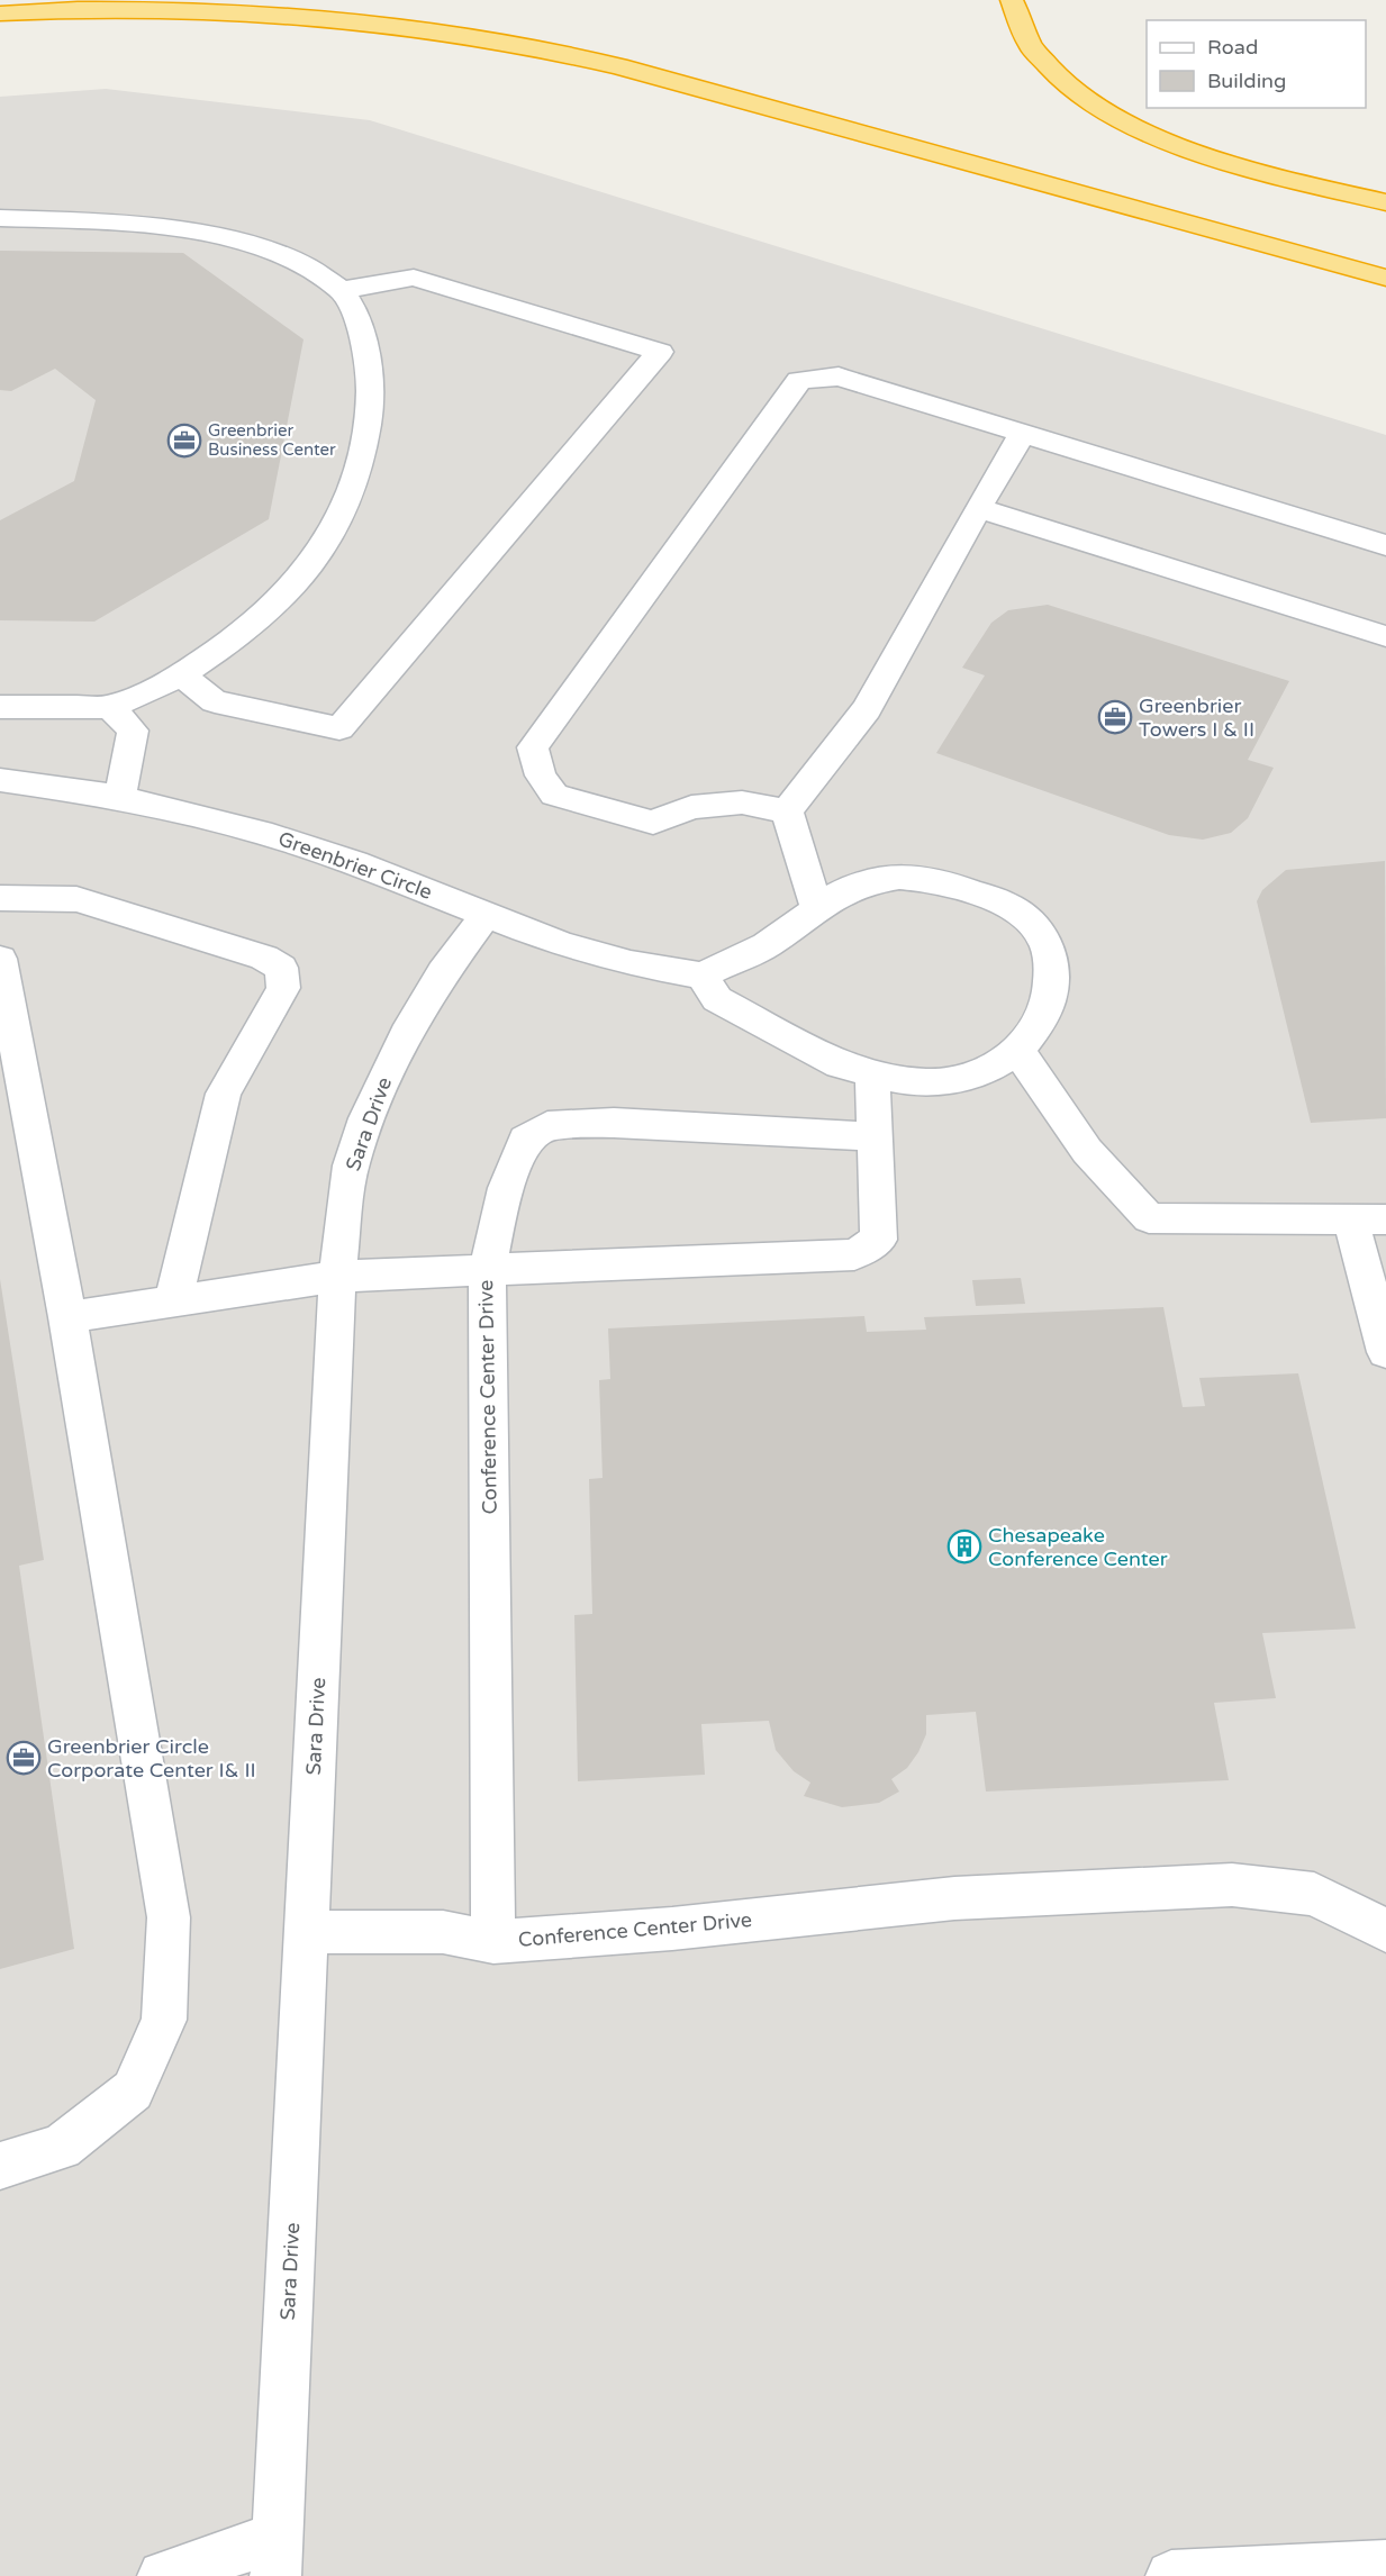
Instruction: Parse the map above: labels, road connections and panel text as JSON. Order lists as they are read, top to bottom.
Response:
{
  "streets": {
    "street": ["Greenbrier Circle", "Sara Drive", "Conference Center Drive"]
  },
  "crossings": [
    ["Greenbrier Circle", "Sara Drive"],
    ["Sara Drive", "Conference Center Drive"]
  ],
  "places": {
    "office": ["Greenbrier Business Center", "Greenbrier Towers I & II", "Greenbrier Circle Corporate Center I& II"],
    "building": ["Chesapeake Conference Center"]
  },
  "legend": ["Road", "Building"]
}
